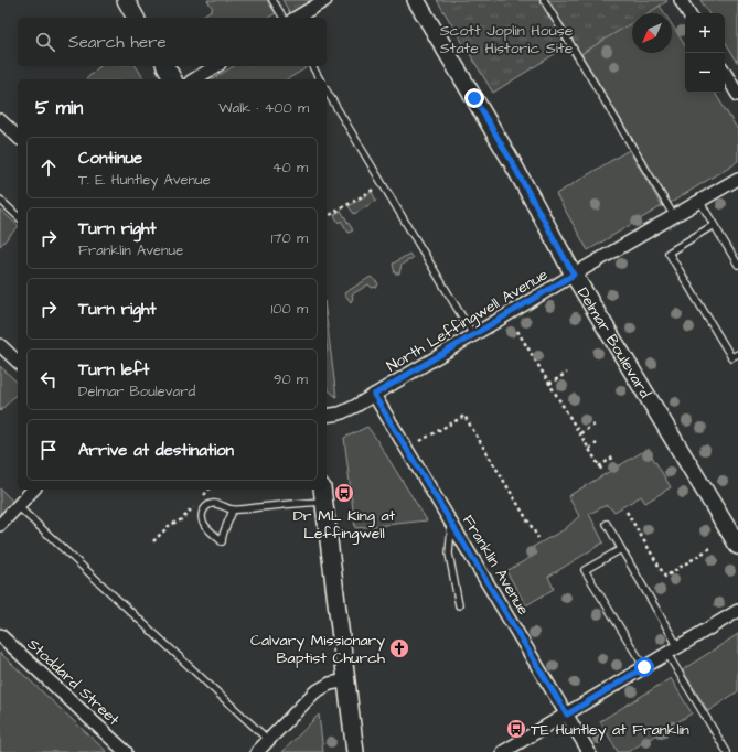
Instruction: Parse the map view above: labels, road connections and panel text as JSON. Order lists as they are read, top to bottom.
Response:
{
  "streets": {
    "street": [
      "North Leffingwell Avenue",
      "Delmar Boulevard",
      "Franklin Avenue",
      "Stoddard Street"
    ]
  },
  "crossings": [
    ["North Leffingwell Avenue", "Delmar Boulevard"],
    ["North Leffingwell Avenue", "Franklin Avenue"]
  ],
  "parks": ["Scott Joplin House State Historic Site"],
  "places": {
    "bus stop": ["Dr ML King at Leffingwell", "TE Huntley at Franklin"],
    "church": ["Calvary Missionary Baptist Church"]
  },
  "north": "bottom left",
  "page": {
    "map_buttons": ["+", "−"],
    "search": "Search here",
    "heading": ["5 min", "Walk · 400 m"],
    "list": [
      ["Continue", "T. E. Huntley Avenue", "40 m"],
      ["Turn right", "Franklin Avenue", "170 m"],
      ["Turn right", "100 m"],
      ["Turn left", "Delmar Boulevard", "90 m"],
      "Arrive at destination"
    ]
  }
}
